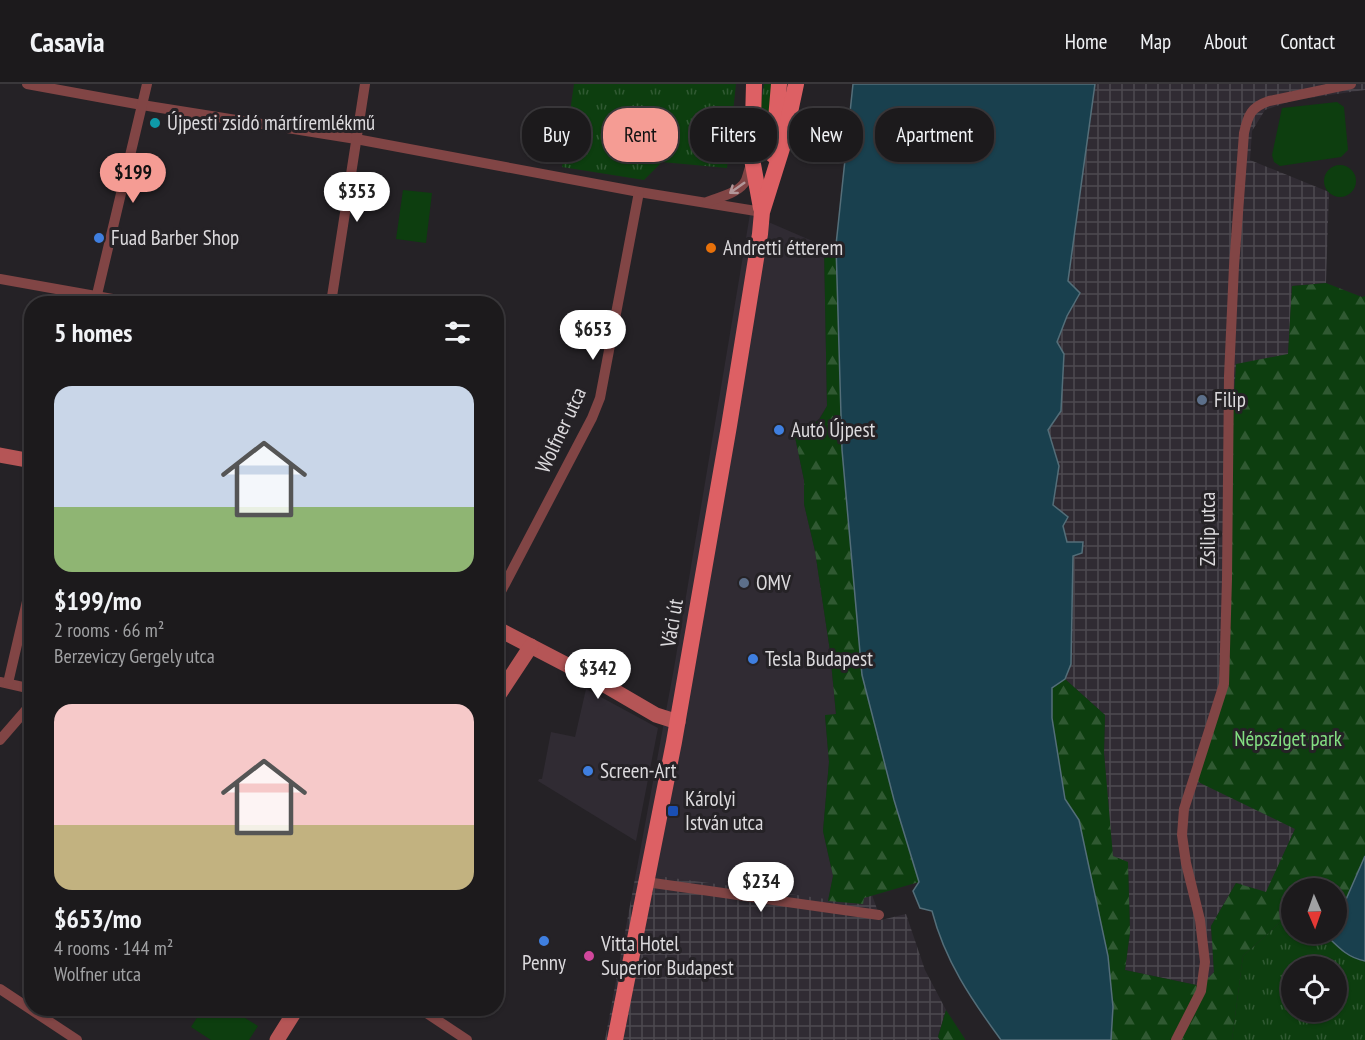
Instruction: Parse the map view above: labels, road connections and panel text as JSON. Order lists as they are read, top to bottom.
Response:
{
  "streets": {
    "main road": ["Váci út"],
    "street": ["Wolfner utca", "Zsilip utca"]
  },
  "parks": ["Népsziget park"],
  "places": {
    "other": [
      "Újpesti zsidó mártíremlékmű",
      "Fuad Barber Shop",
      "Andretti étterem",
      "Filip",
      "Autó Újpest",
      "OMV",
      "Tesla Budapest",
      "Screen-Art",
      "Penny",
      "Vitta Hotel Superior Budapest"
    ],
    "transit": ["Károlyi István utca"]
  },
  "north": "bottom",
  "page": {
    "header": "Casavia",
    "nav": [
      "Home",
      "Map",
      "About",
      "Contact"
    ],
    "chip": [
      "Buy",
      "Rent",
      "Filters",
      "New",
      "Apartment"
    ],
    "price": [
      "$199",
      "$353",
      "$653",
      "$342",
      "$234"
    ],
    "heading": "5 homes",
    "list": [
      {
        "name": "$199/mo",
        "note": "2 rooms · 66 m² · Berzeviczy Gergely utca"
      },
      {
        "name": "$653/mo",
        "note": "4 rooms · 144 m² · Wolfner utca"
      }
    ]
  }
}
